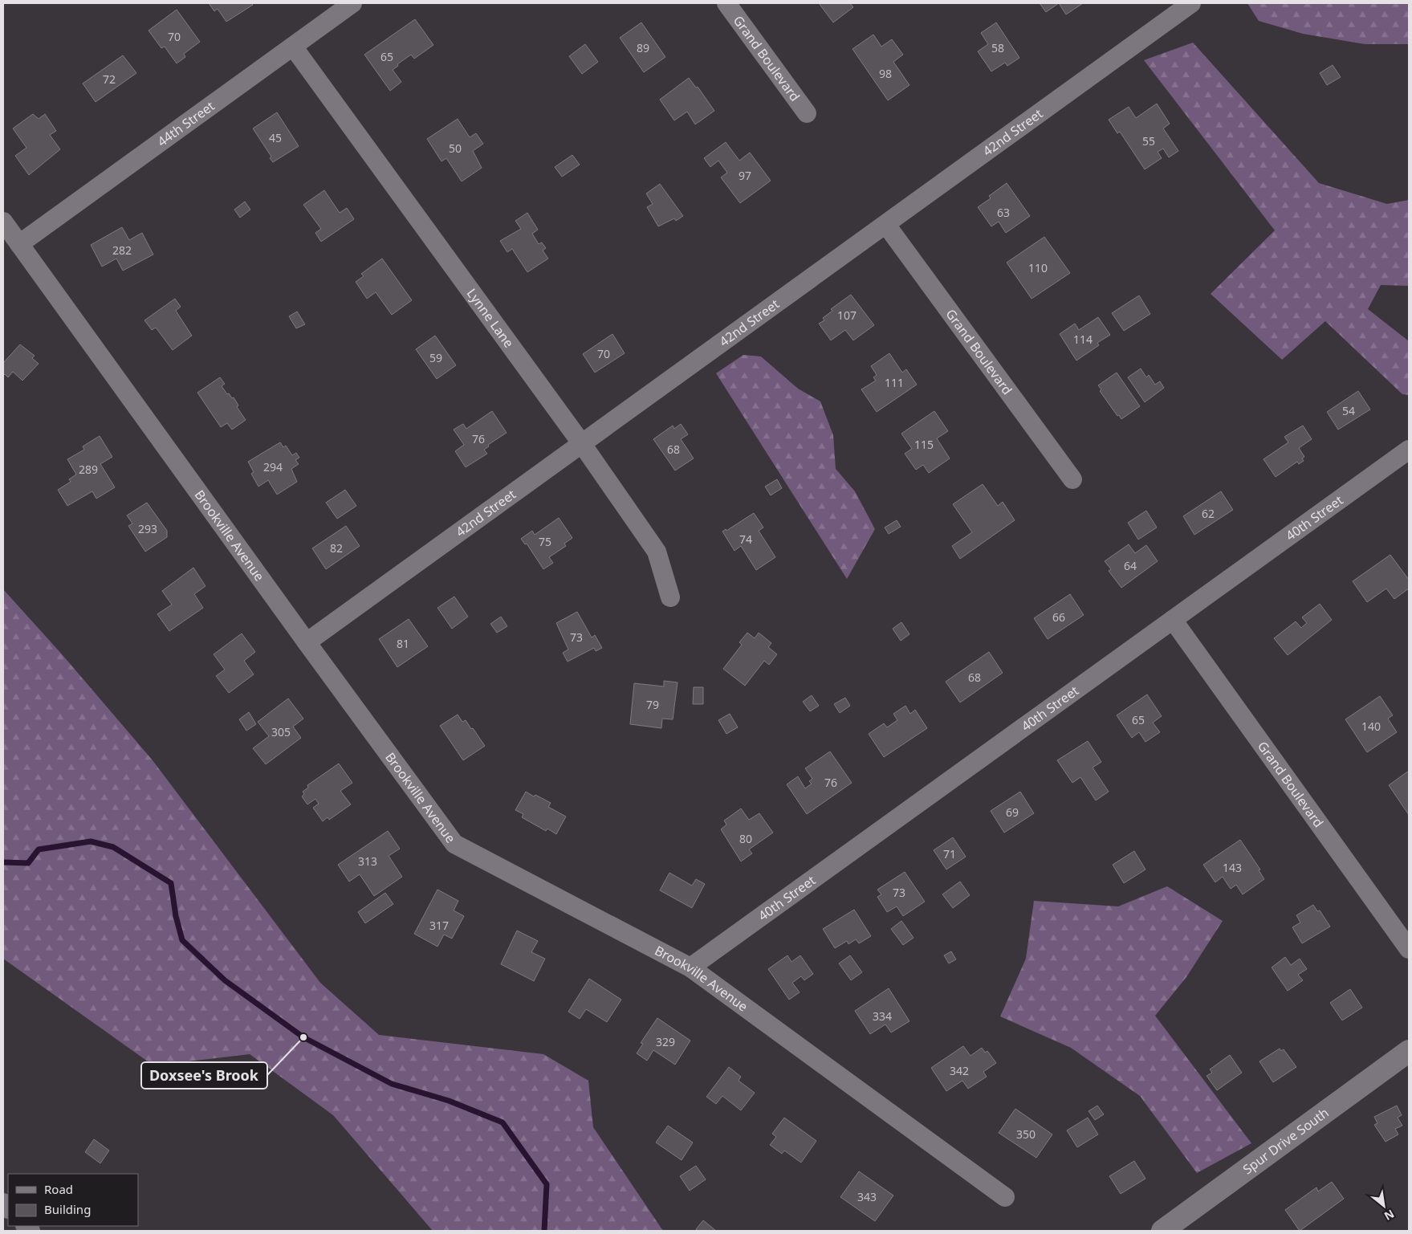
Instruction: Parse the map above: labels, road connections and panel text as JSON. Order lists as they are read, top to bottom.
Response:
{
  "streets": {
    "street": [
      "Grand Boulevard",
      "44th Street",
      "42nd Street",
      "Lynne Lane",
      "40th Street",
      "Brookville Avenue",
      "Spur Drive South"
    ]
  },
  "crossings": [
    ["Grand Boulevard", "42nd Street"],
    ["Grand Boulevard", "40th Street"],
    ["44th Street", "Lynne Lane"],
    ["44th Street", "Brookville Avenue"],
    ["42nd Street", "Lynne Lane"],
    ["42nd Street", "Brookville Avenue"],
    ["40th Street", "Brookville Avenue"]
  ],
  "places": ["Doxsee's Brook"],
  "house_numbers": [
    "70",
    "89",
    "58",
    "65",
    "98",
    "72",
    "45",
    "55",
    "50",
    "97",
    "63",
    "282",
    "110",
    "107",
    "114",
    "70",
    "59",
    "111",
    "54",
    "76",
    "115",
    "68",
    "294",
    "289",
    "62",
    "293",
    "74",
    "75",
    "82",
    "64",
    "66",
    "73",
    "81",
    "68",
    "79",
    "65",
    "140",
    "305",
    "76",
    "69",
    "80",
    "71",
    "313",
    "143",
    "73",
    "317",
    "334",
    "329",
    "342",
    "350",
    "343"
  ],
  "legend": ["Road", "Building"],
  "north": "bottom right"
}
